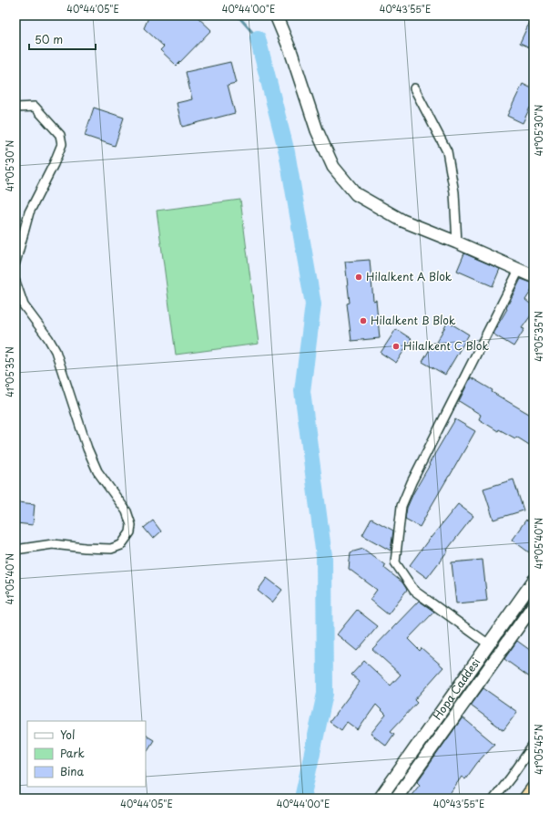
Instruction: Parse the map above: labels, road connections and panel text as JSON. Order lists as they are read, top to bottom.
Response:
{
  "streets": {
    "main road": ["Hopa Caddesi"]
  },
  "places": ["Hilalkent A Blok", "Hilalkent B Blok", "Hilalkent C Blok"],
  "legend": ["Yol", "Park", "Bina"],
  "scale_bar": "50 m",
  "coordinates": [
    "40°44'05\"E",
    "40°44'00\"E",
    "40°43'55\"E",
    "41°05'30\"N",
    "41°05'35\"N",
    "41°05'40\"N",
    "41°05'45\"N"
  ]
}
